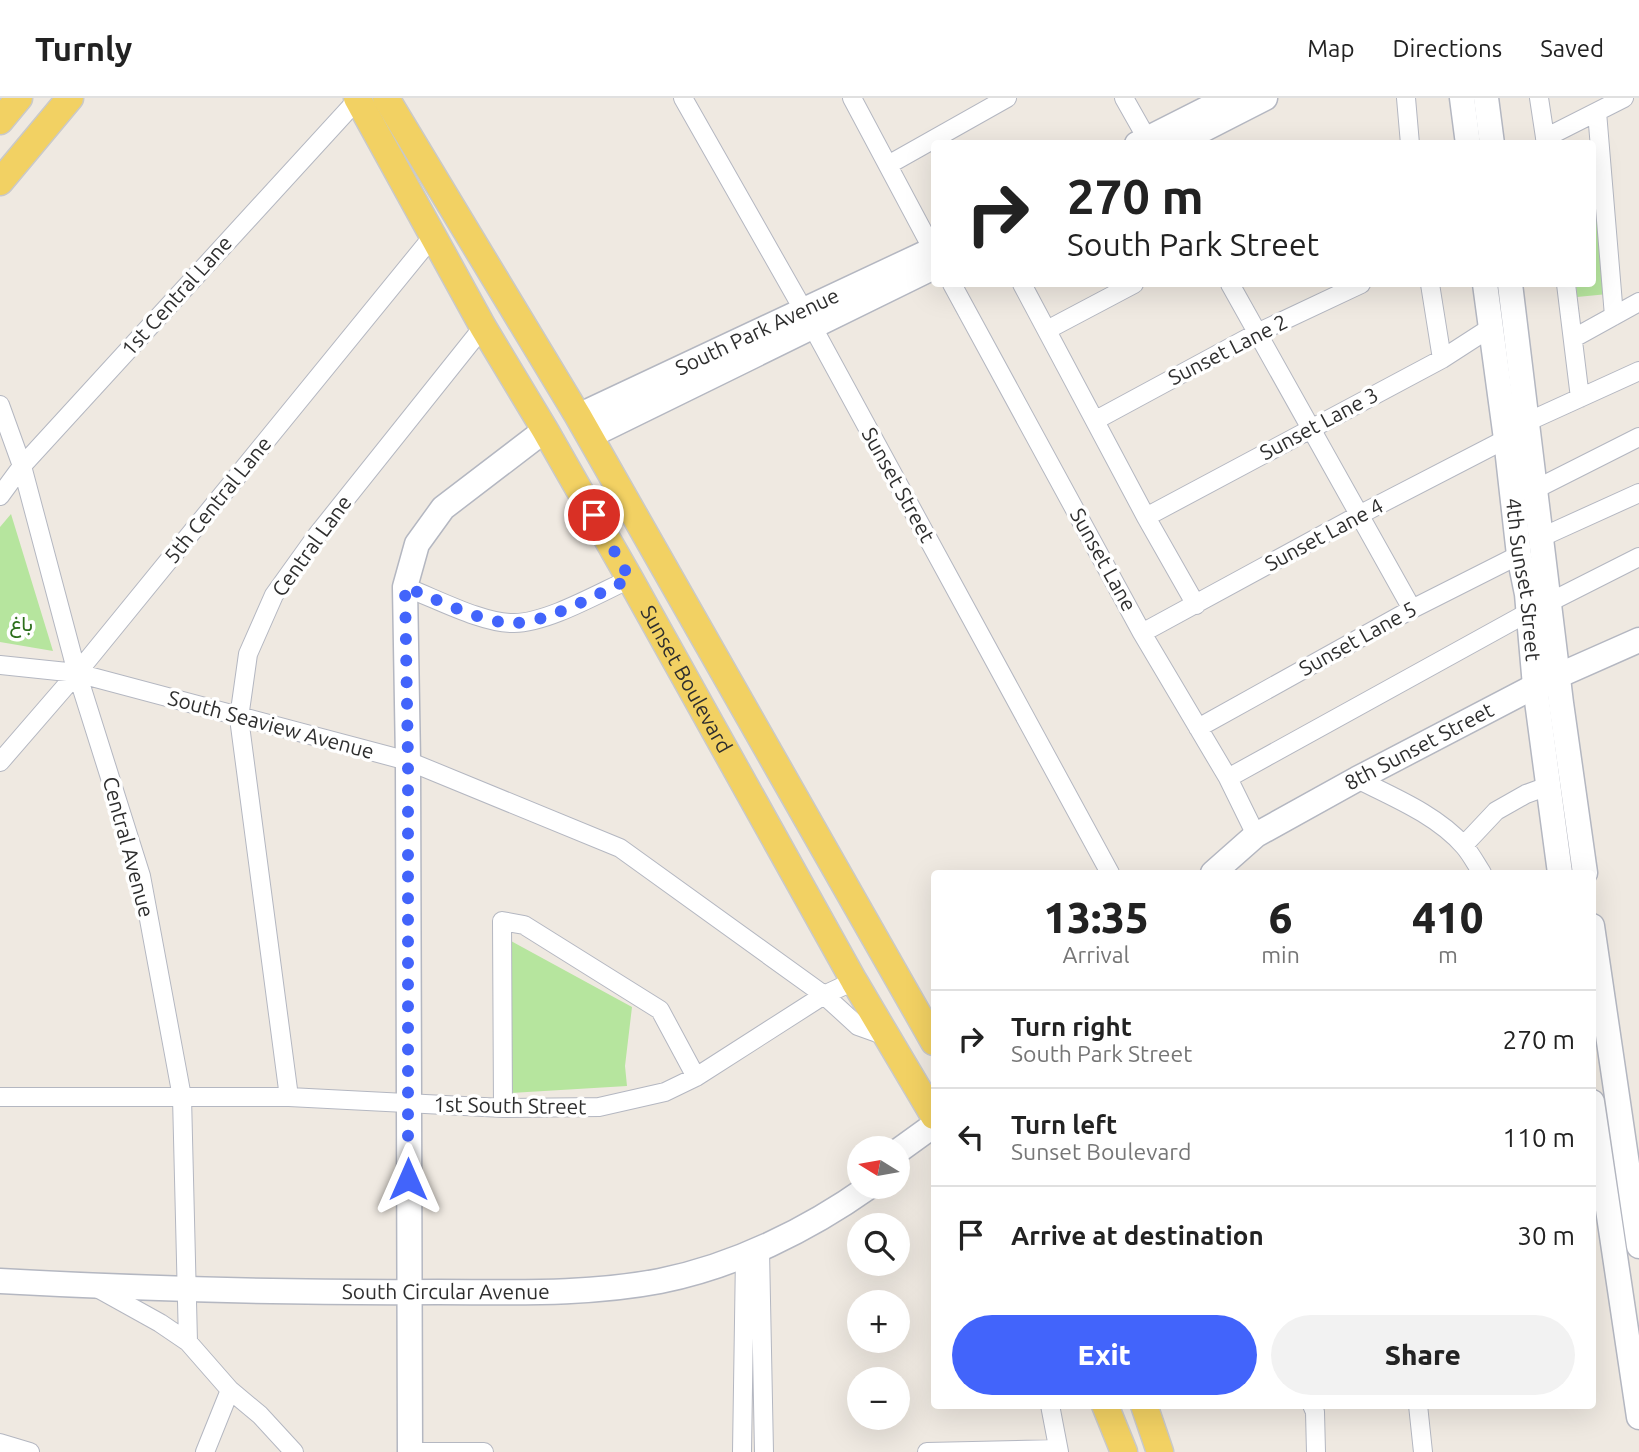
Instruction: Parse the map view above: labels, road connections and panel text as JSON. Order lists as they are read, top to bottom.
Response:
{
  "streets": {
    "main road": ["Sunset Boulevard"],
    "street": [
      "1st Central Lane",
      "South Park Avenue",
      "Sunset Lane 2",
      "Sunset Lane 3",
      "Sunset Street",
      "5th Central Lane",
      "Sunset Lane 4",
      "Central Lane",
      "Sunset Lane",
      "4th Sunset Street",
      "Sunset Lane 5",
      "South Seaview Avenue",
      "8th Sunset Street",
      "Central Avenue",
      "1st South Street",
      "South Circular Avenue"
    ]
  },
  "crossings": [
    ["1st Central Lane", "Sunset Boulevard"],
    ["1st Central Lane", "Central Avenue"],
    ["South Park Avenue", "Sunset Street"],
    ["South Park Avenue", "Sunset Boulevard"],
    ["Sunset Lane 3", "4th Sunset Street"],
    ["5th Central Lane", "Sunset Boulevard"],
    ["5th Central Lane", "South Seaview Avenue"],
    ["5th Central Lane", "Central Avenue"],
    ["Sunset Lane 4", "Sunset Lane"],
    ["Sunset Lane 4", "4th Sunset Street"],
    ["Central Lane", "Sunset Boulevard"],
    ["Central Lane", "South Seaview Avenue"],
    ["Central Lane", "1st South Street"],
    ["Sunset Lane", "Sunset Lane 5"],
    ["Sunset Lane", "8th Sunset Street"],
    ["4th Sunset Street", "Sunset Lane 5"],
    ["4th Sunset Street", "8th Sunset Street"],
    ["Sunset Boulevard", "South Seaview Avenue"],
    ["South Seaview Avenue", "Central Avenue"],
    ["South Seaview Avenue", "1st South Street"],
    ["Central Avenue", "1st South Street"],
    ["Central Avenue", "South Circular Avenue"]
  ],
  "parks": ["باغ"],
  "north": "left",
  "page": {
    "header": "Turnly",
    "nav": ["Map", "Directions", "Saved"],
    "turn": ["270 m", "South Park Street"],
    "eta": [
      "13:35",
      "Arrival",
      "6",
      "min",
      "410",
      "m"
    ],
    "list": [
      {
        "name": "Turn right",
        "note": "South Park Street",
        "value": "270 m"
      },
      {
        "name": "Turn left",
        "note": "Sunset Boulevard",
        "value": "110 m"
      },
      {
        "name": "Arrive at destination",
        "value": "30 m"
      }
    ],
    "map_buttons": ["+", "−"],
    "buttons": ["Exit", "Share"]
  }
}
